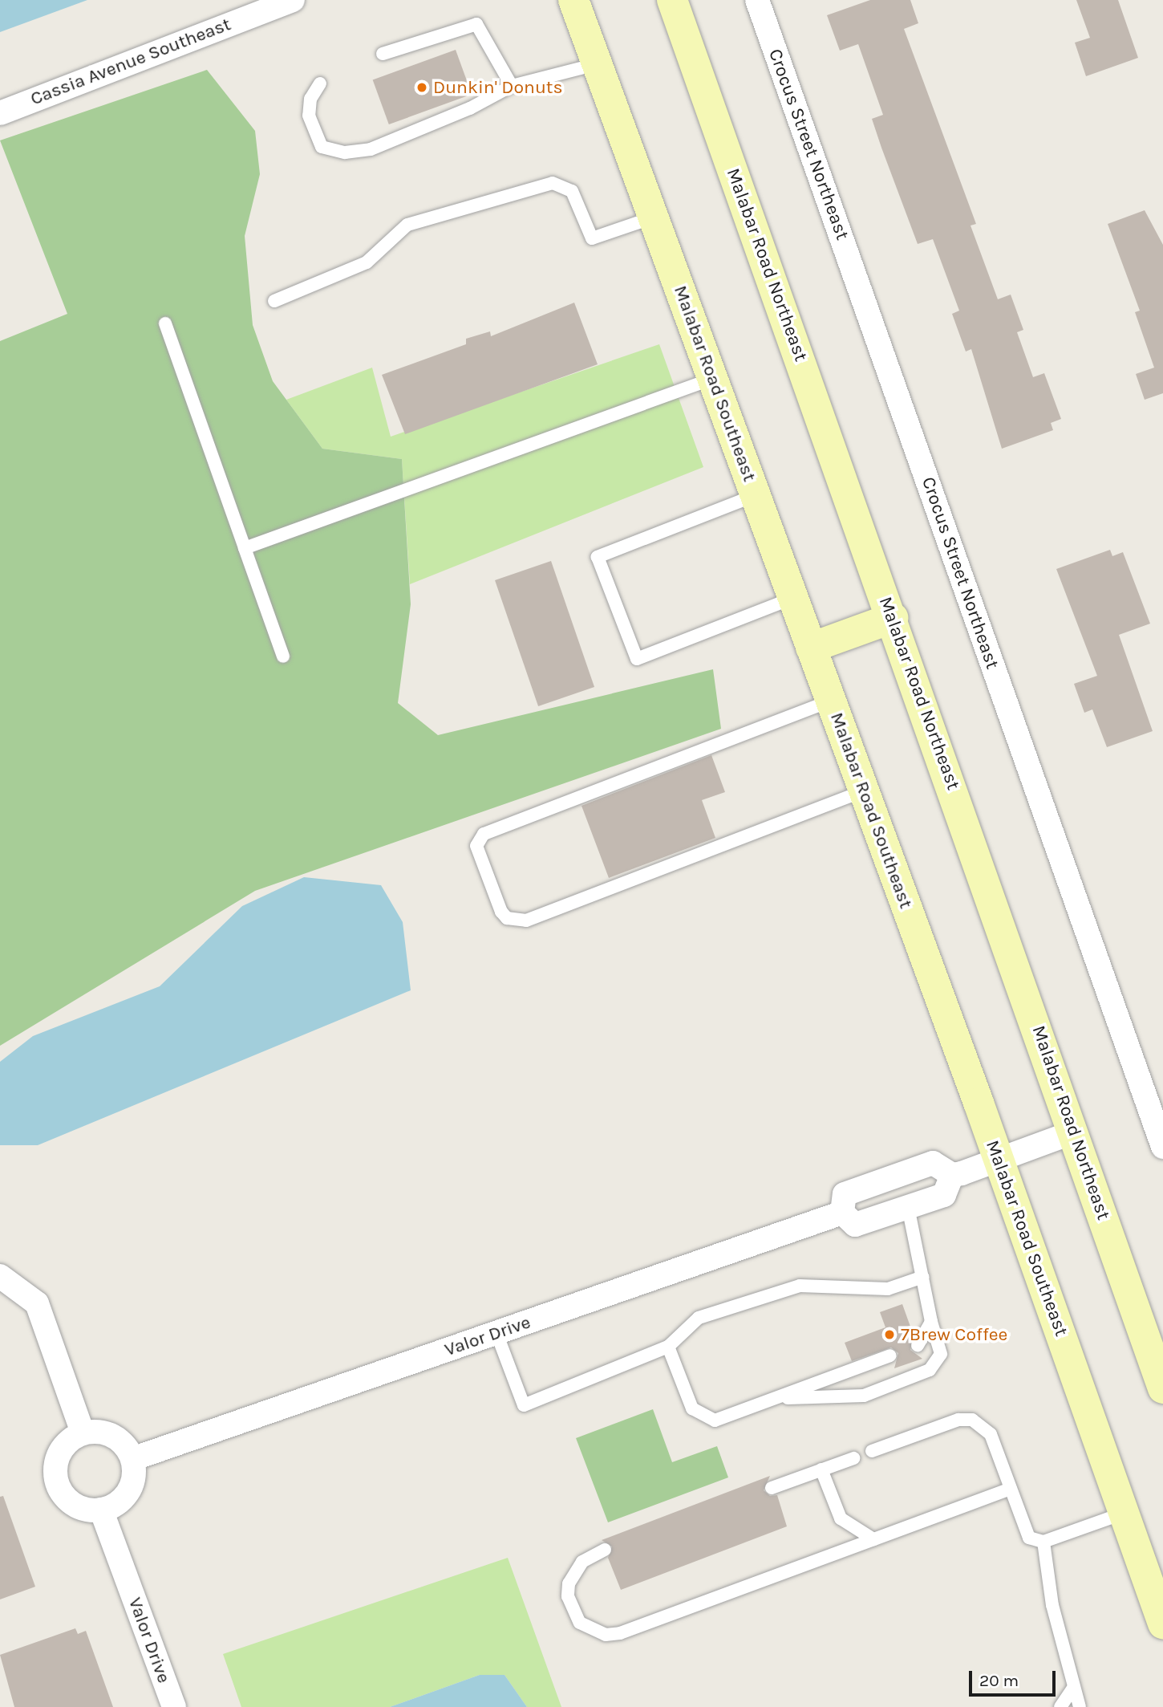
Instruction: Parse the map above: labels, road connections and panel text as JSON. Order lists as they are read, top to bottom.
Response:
{
  "streets": {
    "main road": ["Malabar Road Northeast", "Malabar Road Southeast"],
    "street": ["Cassia Avenue Southeast", "Crocus Street Northeast", "Valor Drive"]
  },
  "places": ["Dunkin' Donuts", "7Brew Coffee"],
  "scale_bar": "20 m"
}
